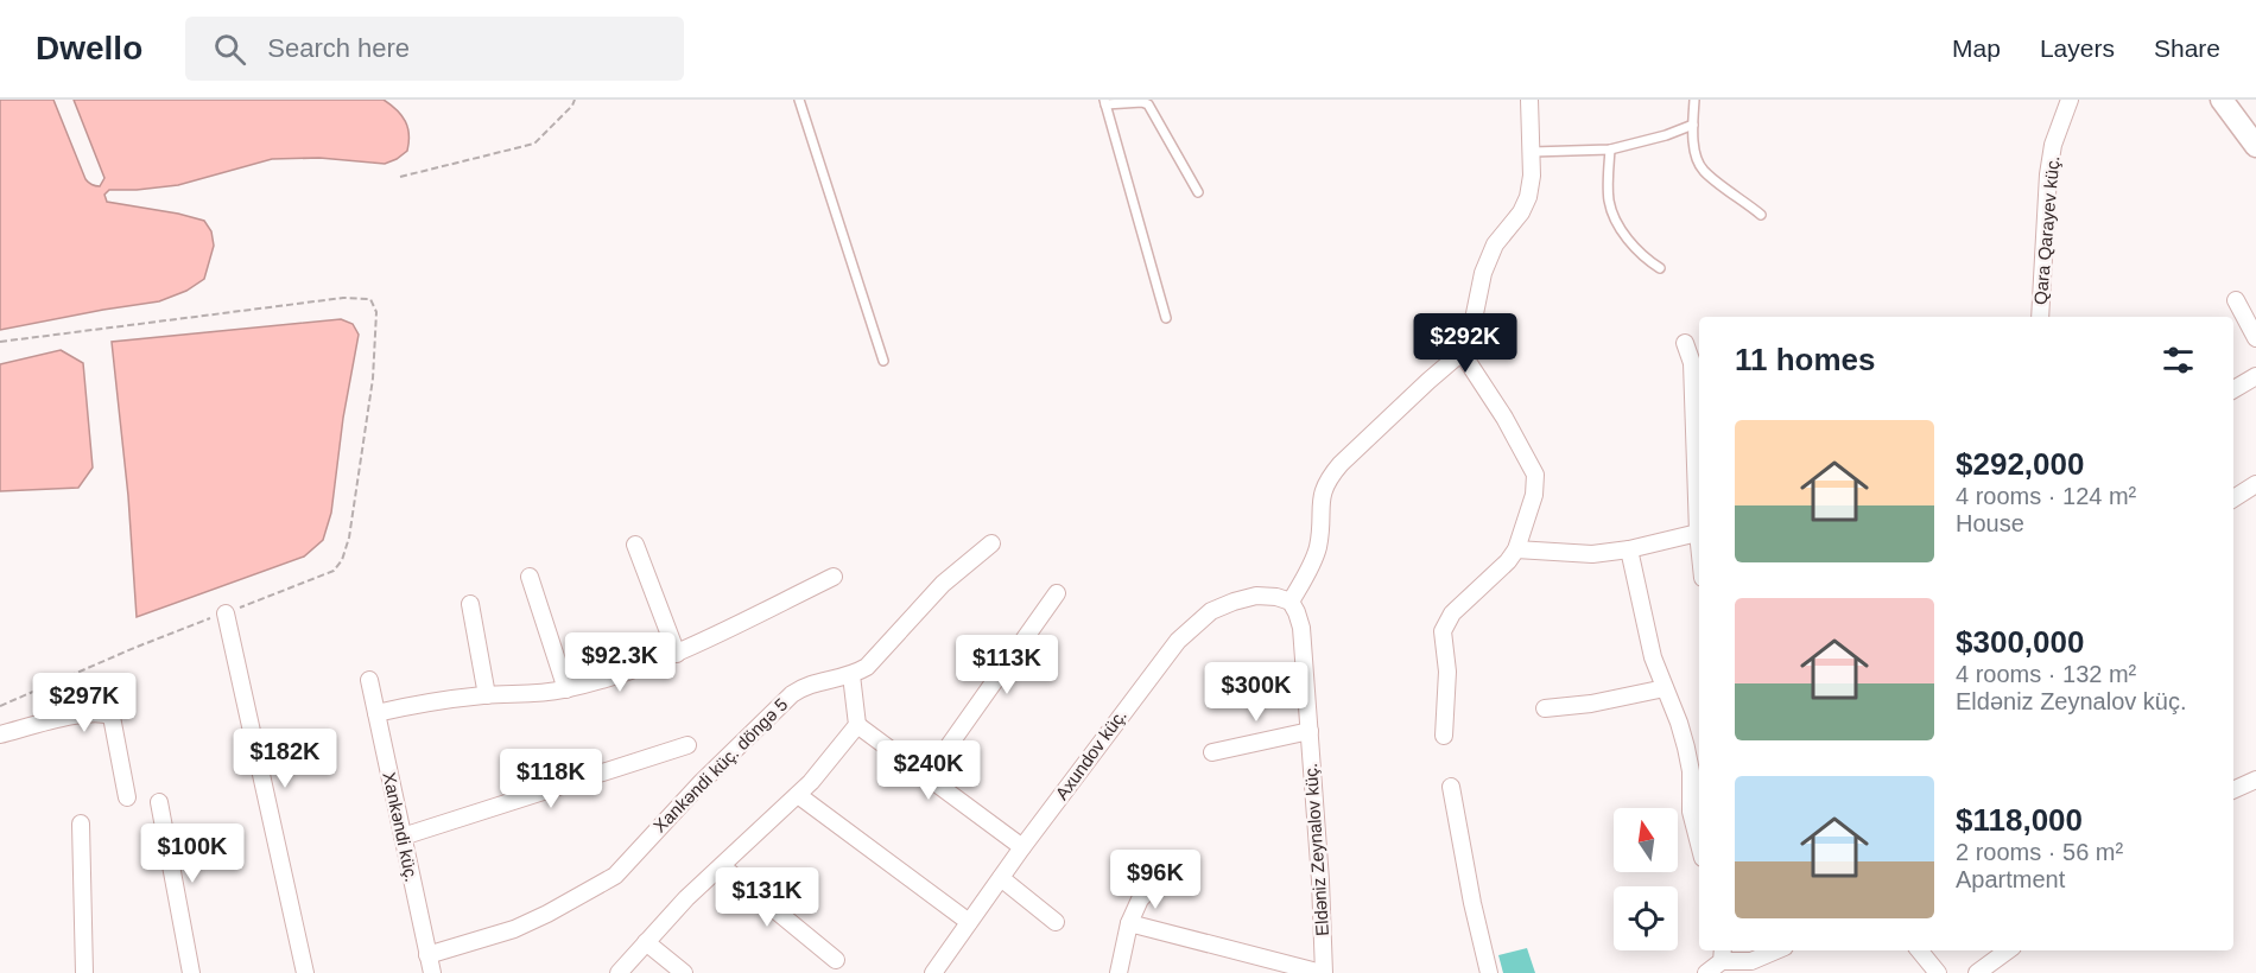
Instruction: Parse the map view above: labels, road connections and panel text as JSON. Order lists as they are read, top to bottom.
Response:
{
  "streets": {
    "street": [
      "Qara Qarayev küç.",
      "Axundov küç.",
      "Xankəndi küç. döngə 5",
      "Xankəndi küç.",
      "Eldəniz Zeynalov küç."
    ]
  },
  "crossings": [
    ["Axundov küç.", "Eldəniz Zeynalov küç."],
    ["Xankəndi küç. döngə 5", "Xankəndi küç."]
  ],
  "north": "top",
  "page": {
    "header": "Dwello",
    "search": "Search here",
    "nav": ["Map", "Layers", "Share"],
    "price": [
      "$292K",
      "$92.3K",
      "$113K",
      "$300K",
      "$297K",
      "$182K",
      "$240K",
      "$118K",
      "$100K",
      "$96K",
      "$131K"
    ],
    "heading": "11 homes",
    "list": [
      {
        "name": "$292,000",
        "note": "4 rooms · 124 m² · House"
      },
      {
        "name": "$300,000",
        "note": "4 rooms · 132 m² · Eldəniz Zeynalov küç."
      },
      {
        "name": "$118,000",
        "note": "2 rooms · 56 m² · Apartment"
      }
    ]
  }
}
